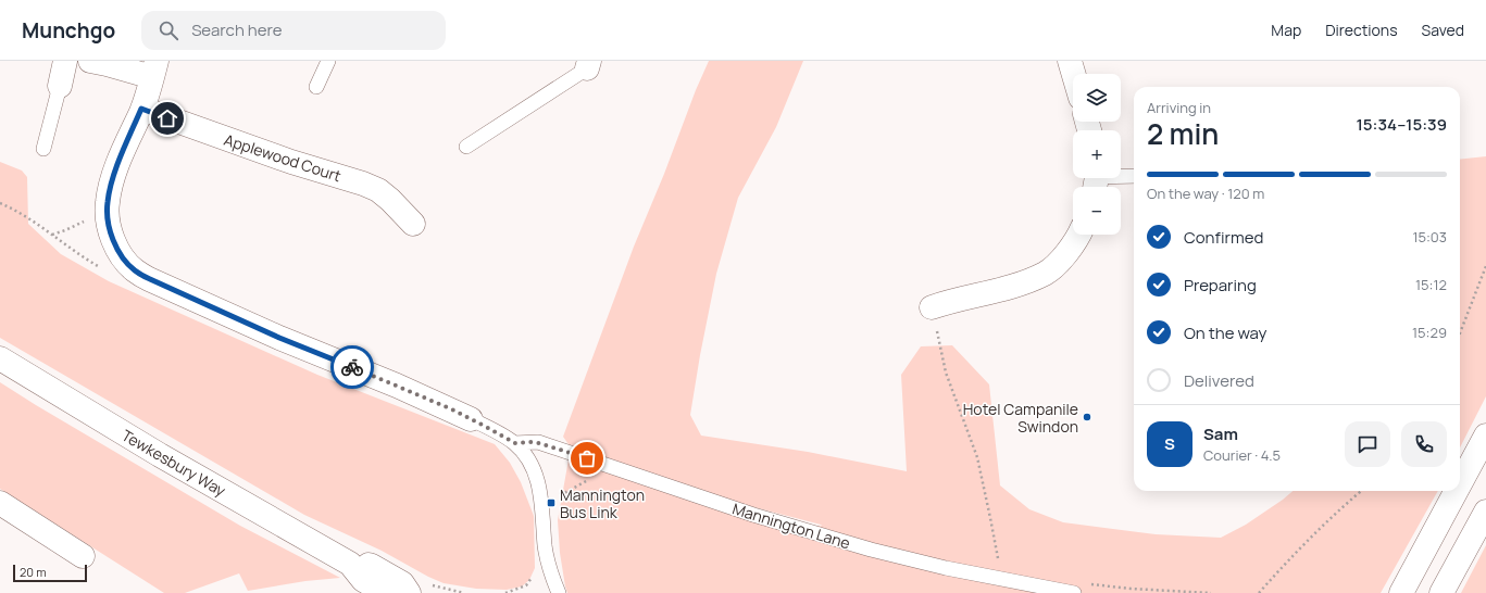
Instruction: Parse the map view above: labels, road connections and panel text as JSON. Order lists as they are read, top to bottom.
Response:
{
  "streets": {
    "street": ["Applewood Court", "Tewkesbury Way", "Mannington Lane"]
  },
  "crossings": [
    ["Applewood Court", "Mannington Lane"]
  ],
  "places": {
    "other": ["Hotel Campanile Swindon"],
    "transit": ["Mannington Bus Link"]
  },
  "scale_bar": "20 m",
  "page": {
    "header": "Munchgo",
    "search": "Search here",
    "nav": ["Map", "Directions", "Saved"],
    "map_buttons": ["+", "−"],
    "heading": ["2 min", "Arriving in", "15:34–15:39"],
    "panel": ["Sam", "Courier · 4.5"],
    "bar": "On the way · 120 m",
    "list": [
      ["Confirmed", "15:03"],
      ["Preparing", "15:12"],
      ["On the way", "15:29"],
      "Delivered"
    ],
    "round": "S",
    "scale": "20 m"
  }
}
